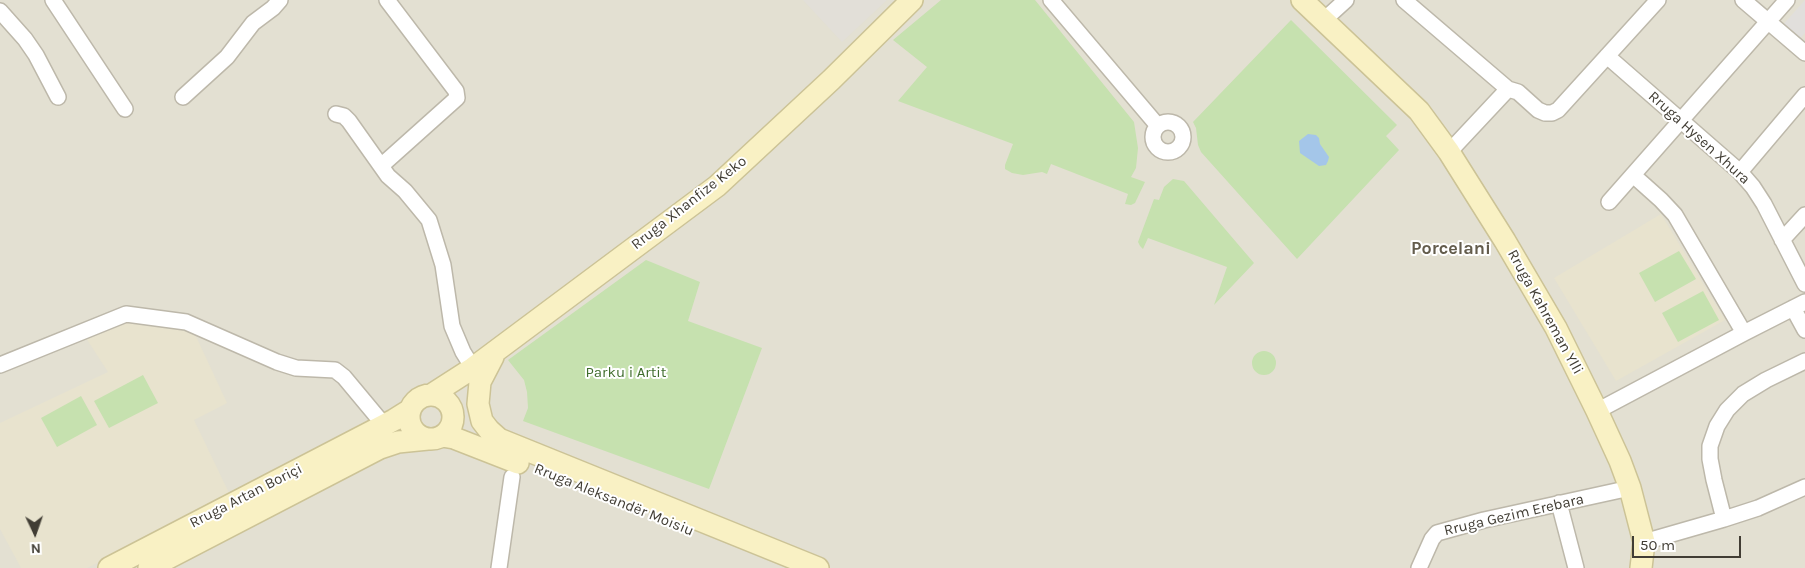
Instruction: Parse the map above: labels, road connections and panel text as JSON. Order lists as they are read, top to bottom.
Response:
{
  "streets": {
    "main road": [
      "Rruga Xhanfize Keko",
      "Rruga Kahreman Ylli",
      "Rruga Artan Boriçi",
      "Rruga Aleksandër Moisiu"
    ],
    "street": ["Rruga Hysen Xhura", "Rruga Gezim Erebara"]
  },
  "crossings": [
    ["Rruga Xhanfize Keko", "Rruga Artan Boriçi"],
    ["Rruga Xhanfize Keko", "Rruga Aleksandër Moisiu"],
    ["Rruga Kahreman Ylli", "Rruga Gezim Erebara"],
    ["Rruga Artan Boriçi", "Rruga Aleksandër Moisiu"]
  ],
  "districts": ["Porcelani"],
  "parks": ["Parku i Artit"],
  "scale_bar": "50 m",
  "north": "bottom"
}
